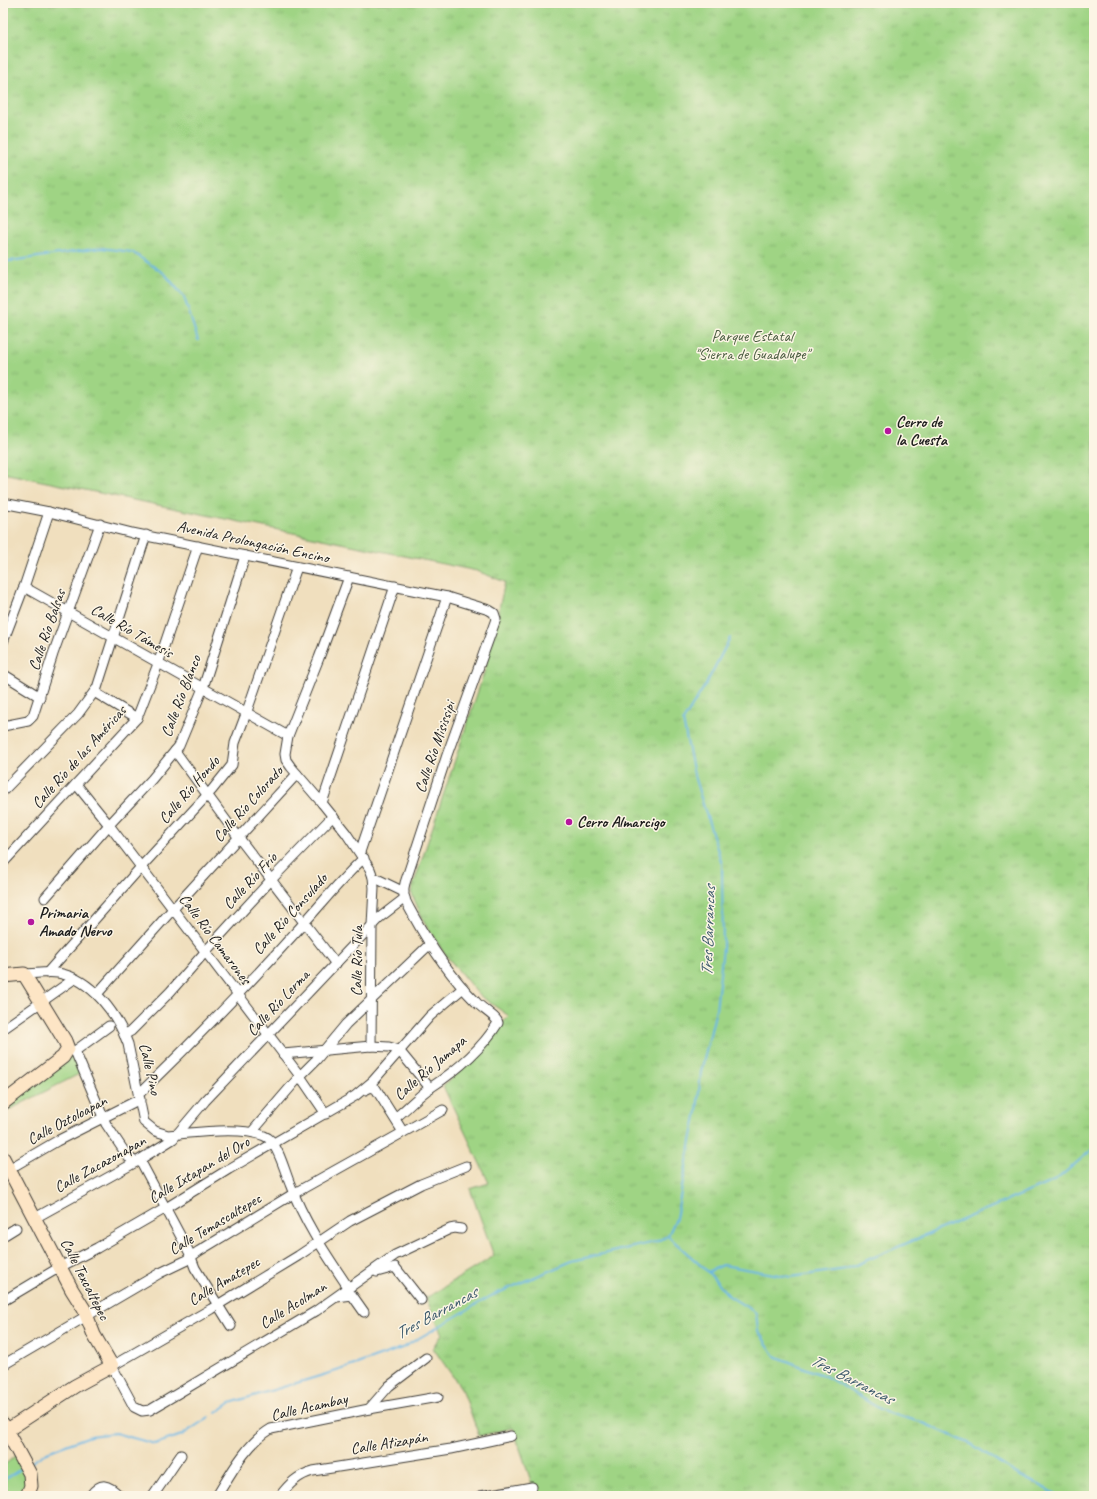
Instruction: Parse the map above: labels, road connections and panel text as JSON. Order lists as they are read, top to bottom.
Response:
{
  "streets": {
    "street": [
      "Avenida Prolongación Encino",
      "Calle Río Balsas",
      "Calle Río Támesis",
      "Calle Río Blanco",
      "Calle Río Misissipi",
      "Calle Río de las Américas",
      "Calle Río Hondo",
      "Calle Río Colorado",
      "Calle Río Frío",
      "Calle Río Consulado",
      "Calle Río Camarones",
      "Calle Río Tula",
      "Calle Río Lerma",
      "Calle Río Jamapa",
      "Calle Pino",
      "Calle Oztoloapan",
      "Calle Zacazonapan",
      "Calle Ixtapan del Oro",
      "Calle Temascaltepec",
      "Calle Texcaltepec",
      "Calle Amatepec",
      "Calle Acolman",
      "Calle Acambay",
      "Calle Atizapán"
    ]
  },
  "crossings": [
    ["Avenida Prolongación Encino", "Calle Río Balsas"],
    ["Avenida Prolongación Encino", "Calle Río Blanco"],
    ["Avenida Prolongación Encino", "Calle Río Misissipi"],
    ["Avenida Prolongación Encino", "Calle Río de las Américas"],
    ["Avenida Prolongación Encino", "Calle Río Hondo"],
    ["Avenida Prolongación Encino", "Calle Río Colorado"],
    ["Avenida Prolongación Encino", "Calle Río Consulado"],
    ["Calle Río Balsas", "Calle Río Támesis"],
    ["Calle Río Támesis", "Calle Río Blanco"],
    ["Calle Río Támesis", "Calle Río de las Américas"],
    ["Calle Río Támesis", "Calle Río Hondo"],
    ["Calle Río Támesis", "Calle Río Colorado"],
    ["Calle Río Blanco", "Calle Río Camarones"],
    ["Calle Río Misissipi", "Calle Río Lerma"],
    ["Calle Río de las Américas", "Calle Río Camarones"],
    ["Calle Río Hondo", "Calle Río Camarones"],
    ["Calle Río Hondo", "Calle Pino"],
    ["Calle Río Colorado", "Calle Río Camarones"],
    ["Calle Río Colorado", "Calle Pino"],
    ["Calle Río Frío", "Calle Río Camarones"],
    ["Calle Río Frío", "Calle Pino"],
    ["Calle Río Consulado", "Calle Río Camarones"],
    ["Calle Río Consulado", "Calle Pino"],
    ["Calle Río Consulado", "Calle Oztoloapan"],
    ["Calle Río Camarones", "Calle Río Lerma"],
    ["Calle Río Camarones", "Calle Ixtapan del Oro"],
    ["Calle Río Tula", "Calle Río Lerma"],
    ["Calle Río Lerma", "Calle Pino"],
    ["Calle Río Lerma", "Calle Zacazonapan"],
    ["Calle Río Jamapa", "Calle Ixtapan del Oro"],
    ["Calle Pino", "Calle Oztoloapan"],
    ["Calle Pino", "Calle Zacazonapan"],
    ["Calle Pino", "Calle Ixtapan del Oro"],
    ["Calle Oztoloapan", "Calle Texcaltepec"],
    ["Calle Zacazonapan", "Calle Texcaltepec"],
    ["Calle Ixtapan del Oro", "Calle Texcaltepec"],
    ["Calle Temascaltepec", "Calle Texcaltepec"],
    ["Calle Texcaltepec", "Calle Amatepec"],
    ["Calle Texcaltepec", "Calle Acolman"]
  ],
  "water": ["Tres Barrancas"],
  "parks": ["Parque Estatal \"Sierra de Guadalupe\""],
  "places": ["Cerro de la Cuesta", "Cerro Almarcigo", "Primaria Amado Nervo"]
}
